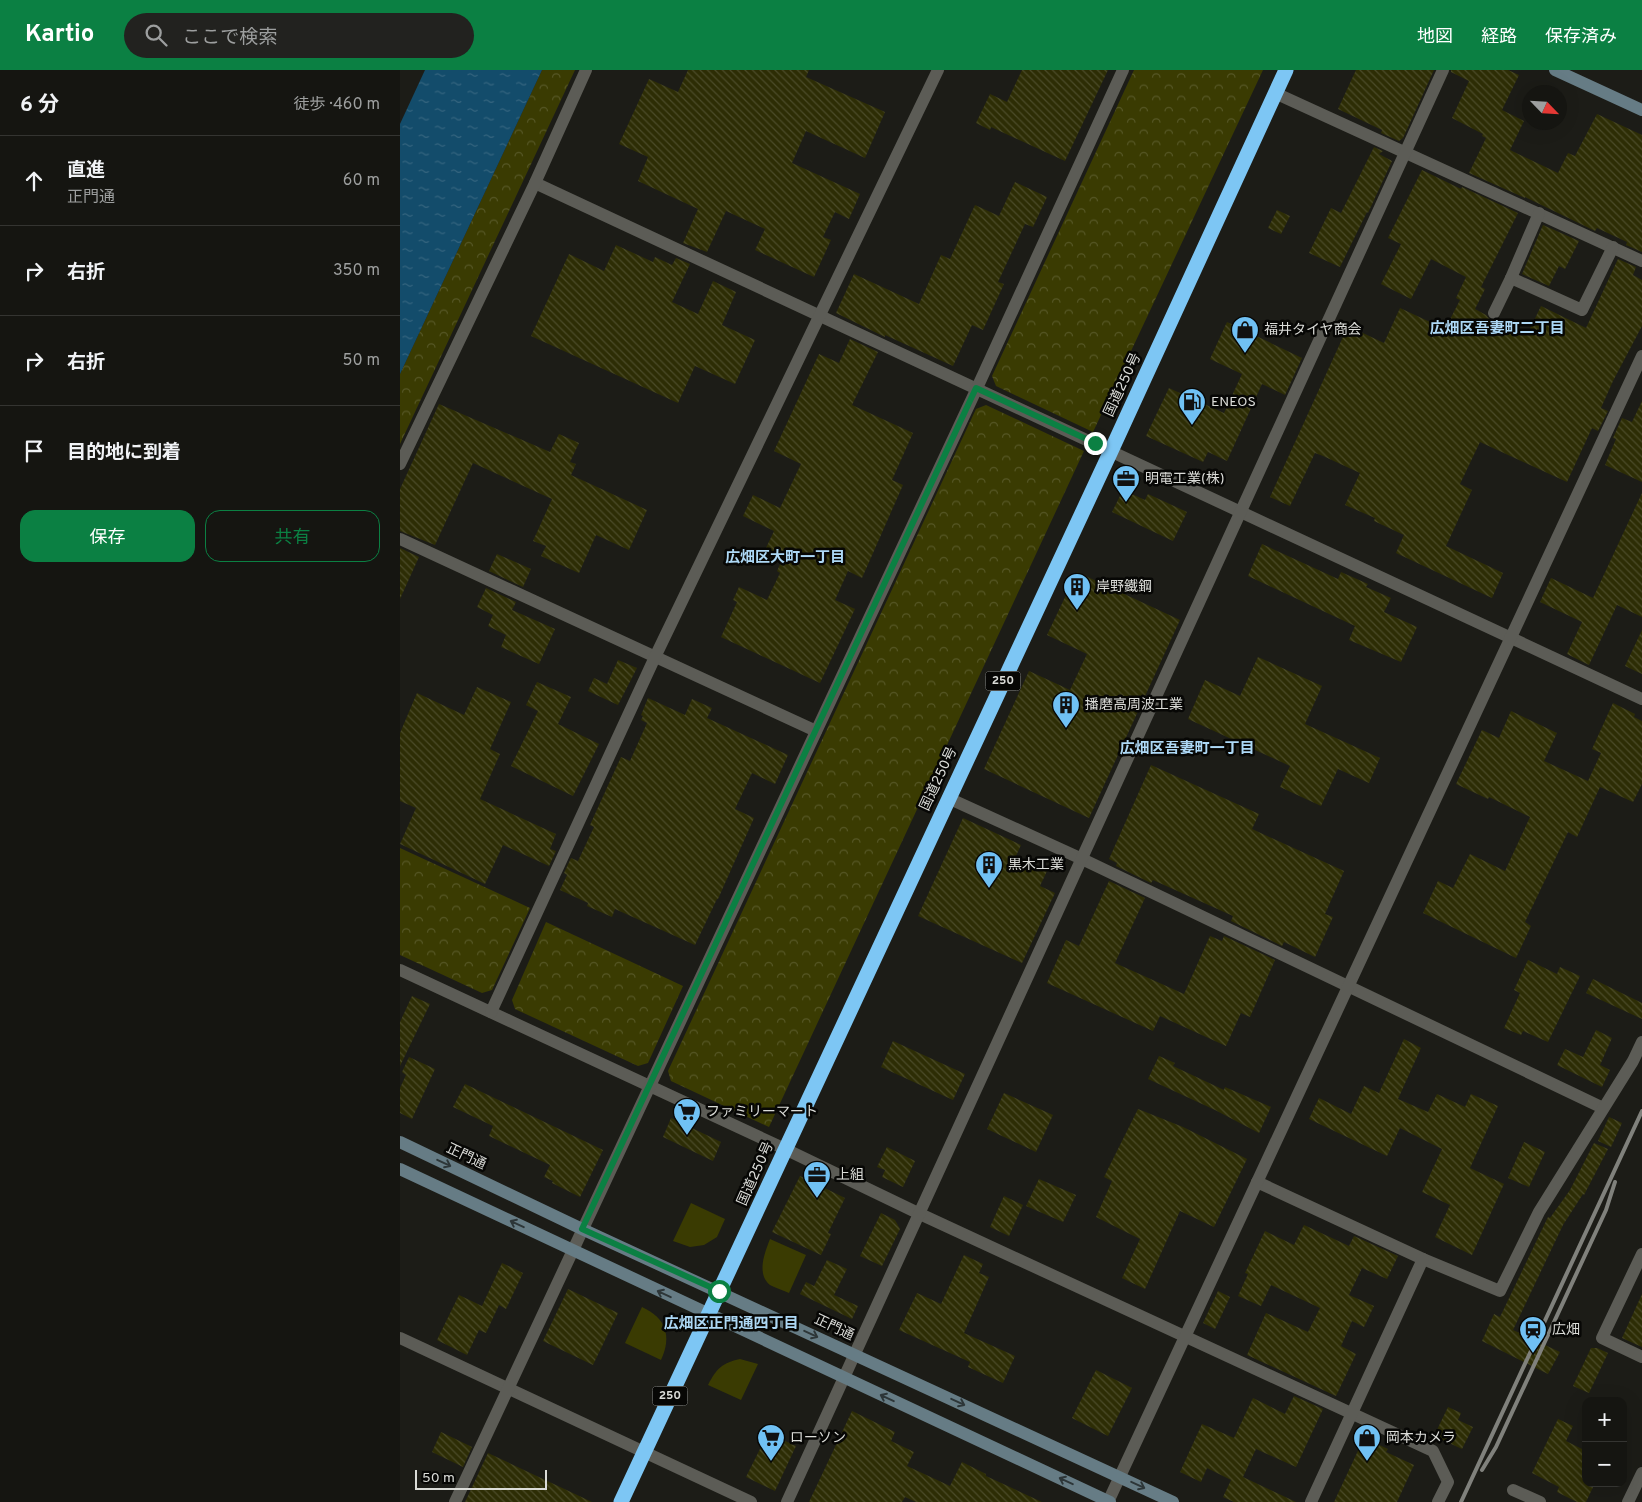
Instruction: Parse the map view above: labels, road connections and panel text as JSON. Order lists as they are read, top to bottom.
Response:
{
  "streets": {
    "highway": ["国道250号", "250"],
    "street": ["正門通"]
  },
  "crossings": [
    ["国道250号", "正門通"]
  ],
  "districts": [
    "広畑区吾妻町二丁目",
    "広畑区大町一丁目",
    "広畑区吾妻町一丁目",
    "広畑区正門通四丁目"
  ],
  "places": {
    "shop": ["福井タイヤ商会", "岡本カメラ"],
    "fuel station": ["ENEOS"],
    "office": ["明電工業(株)", "上組"],
    "building": ["岸野鐵鋼", "播磨高周波工業", "黒木工業"],
    "supermarket": ["ファミリーマート", "ローソン"],
    "station": ["広畑"]
  },
  "scale_bar": "50 m",
  "north": "bottom right",
  "page": {
    "header": "Kartio",
    "search": "ここで検索",
    "nav": ["地図", "経路", "保存済み"],
    "heading": ["6 分", "徒歩 · 460 m"],
    "list": [
      ["直進", "正門通", "60 m"],
      ["右折", "350 m"],
      ["右折", "50 m"],
      "目的地に到着"
    ],
    "buttons": ["保存", "共有"],
    "map_buttons": ["+", "−"],
    "scale": "50 m"
  }
}
